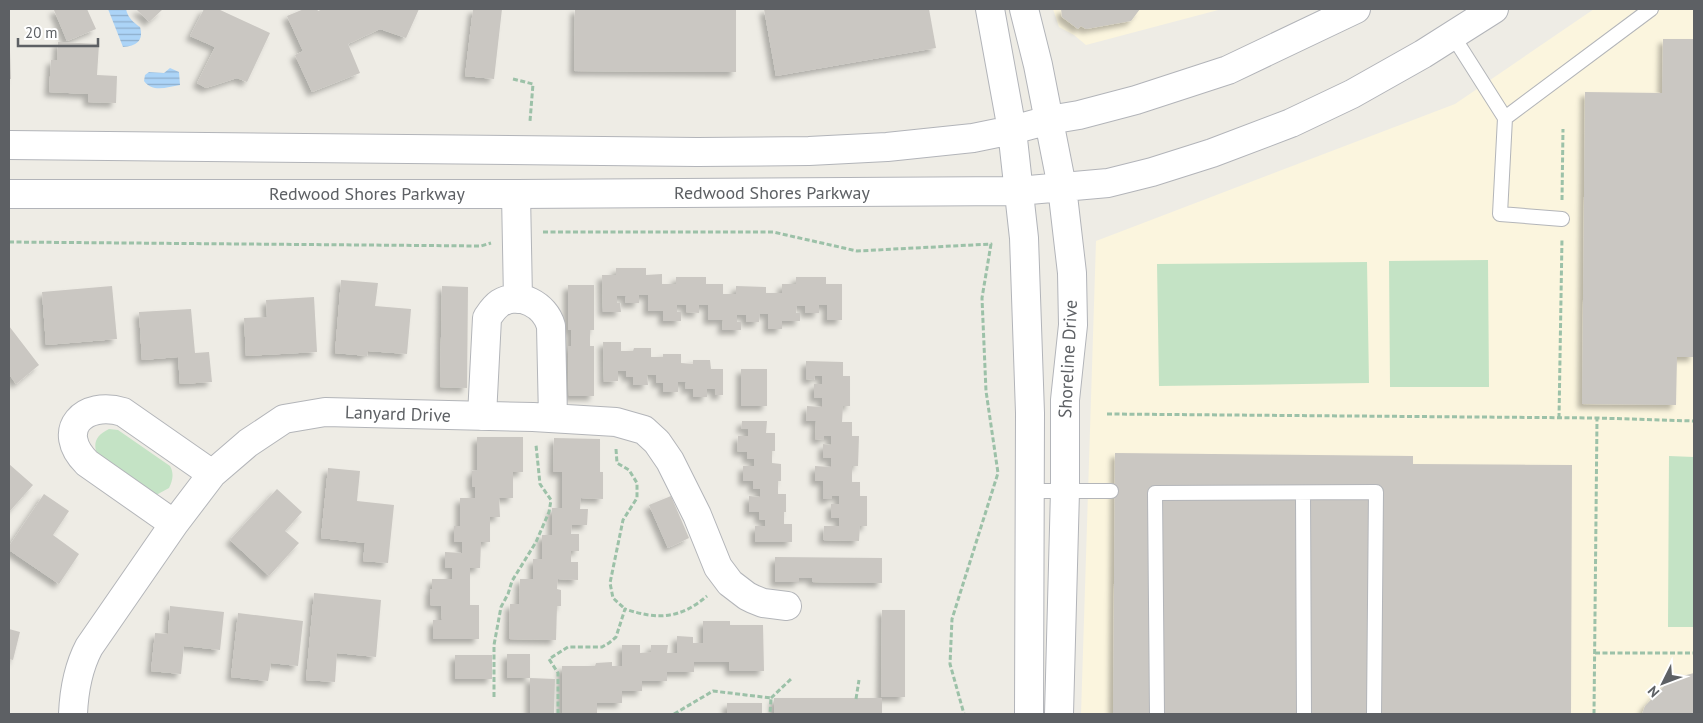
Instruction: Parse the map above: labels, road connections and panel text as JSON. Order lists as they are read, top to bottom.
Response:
{
  "streets": {
    "street": ["Redwood Shores Parkway", "Shoreline Drive", "Lanyard Drive"]
  },
  "crossings": [
    ["Redwood Shores Parkway", "Shoreline Drive"]
  ],
  "scale_bar": "20 m",
  "north": "bottom left"
}
